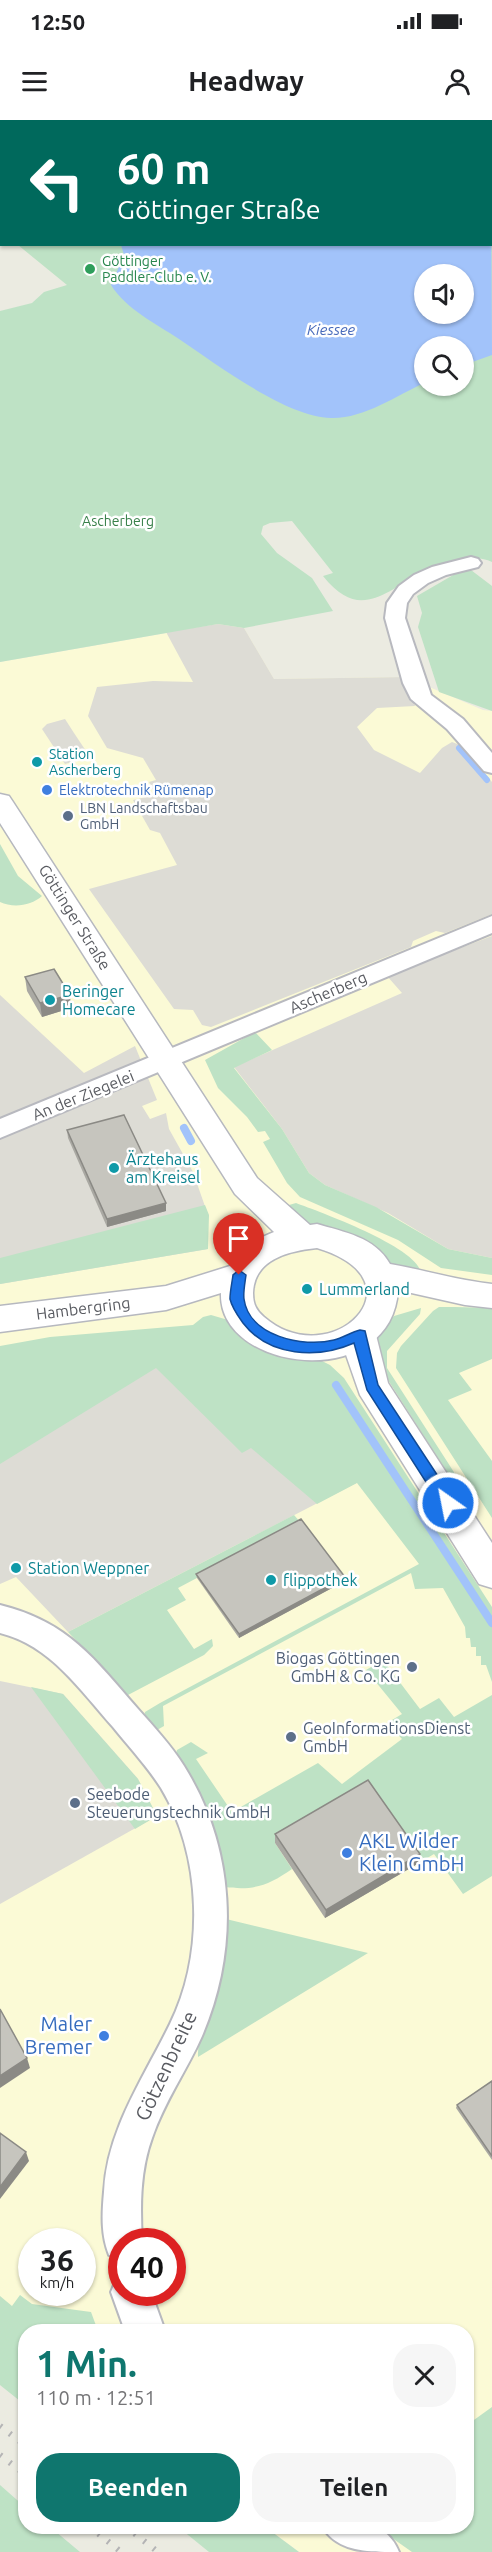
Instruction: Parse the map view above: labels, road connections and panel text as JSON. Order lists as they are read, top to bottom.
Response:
{
  "streets": {
    "main road": ["Göttinger Straße", "Hambergring"],
    "street": ["Ascherberg", "An der Ziegelei", "Götzenbreite"]
  },
  "crossings": [
    ["Göttinger Straße", "Ascherberg"],
    ["Göttinger Straße", "An der Ziegelei"],
    ["Göttinger Straße", "Hambergring"],
    ["Ascherberg", "An der Ziegelei"]
  ],
  "water": ["Kiessee"],
  "parks": ["Ascherberg"],
  "places": [
    "Göttinger Paddler-Club e. V.",
    "Station Ascherberg",
    "Elektrotechnik Rümenap",
    "LBN Landschaftsbau GmbH",
    "Beringer Homecare",
    "Ärztehaus am Kreisel",
    "Lummerland",
    "Station Weppner",
    "flippothek",
    "Biogas Göttingen GmbH & Co. KG",
    "GeoInformationsDienst GmbH",
    "Seebode Steuerungstechnik GmbH",
    "AKL Wilder Klein GmbH",
    "Maler Bremer"
  ],
  "page": {
    "status": "12:50",
    "header": "Headway",
    "turn": ["60 m", "Göttinger Straße"],
    "speed": "36 km/h",
    "limit": "40",
    "heading": ["1 Min.", "110 m · 12:51"],
    "buttons": ["Beenden", "Teilen"]
  }
}
